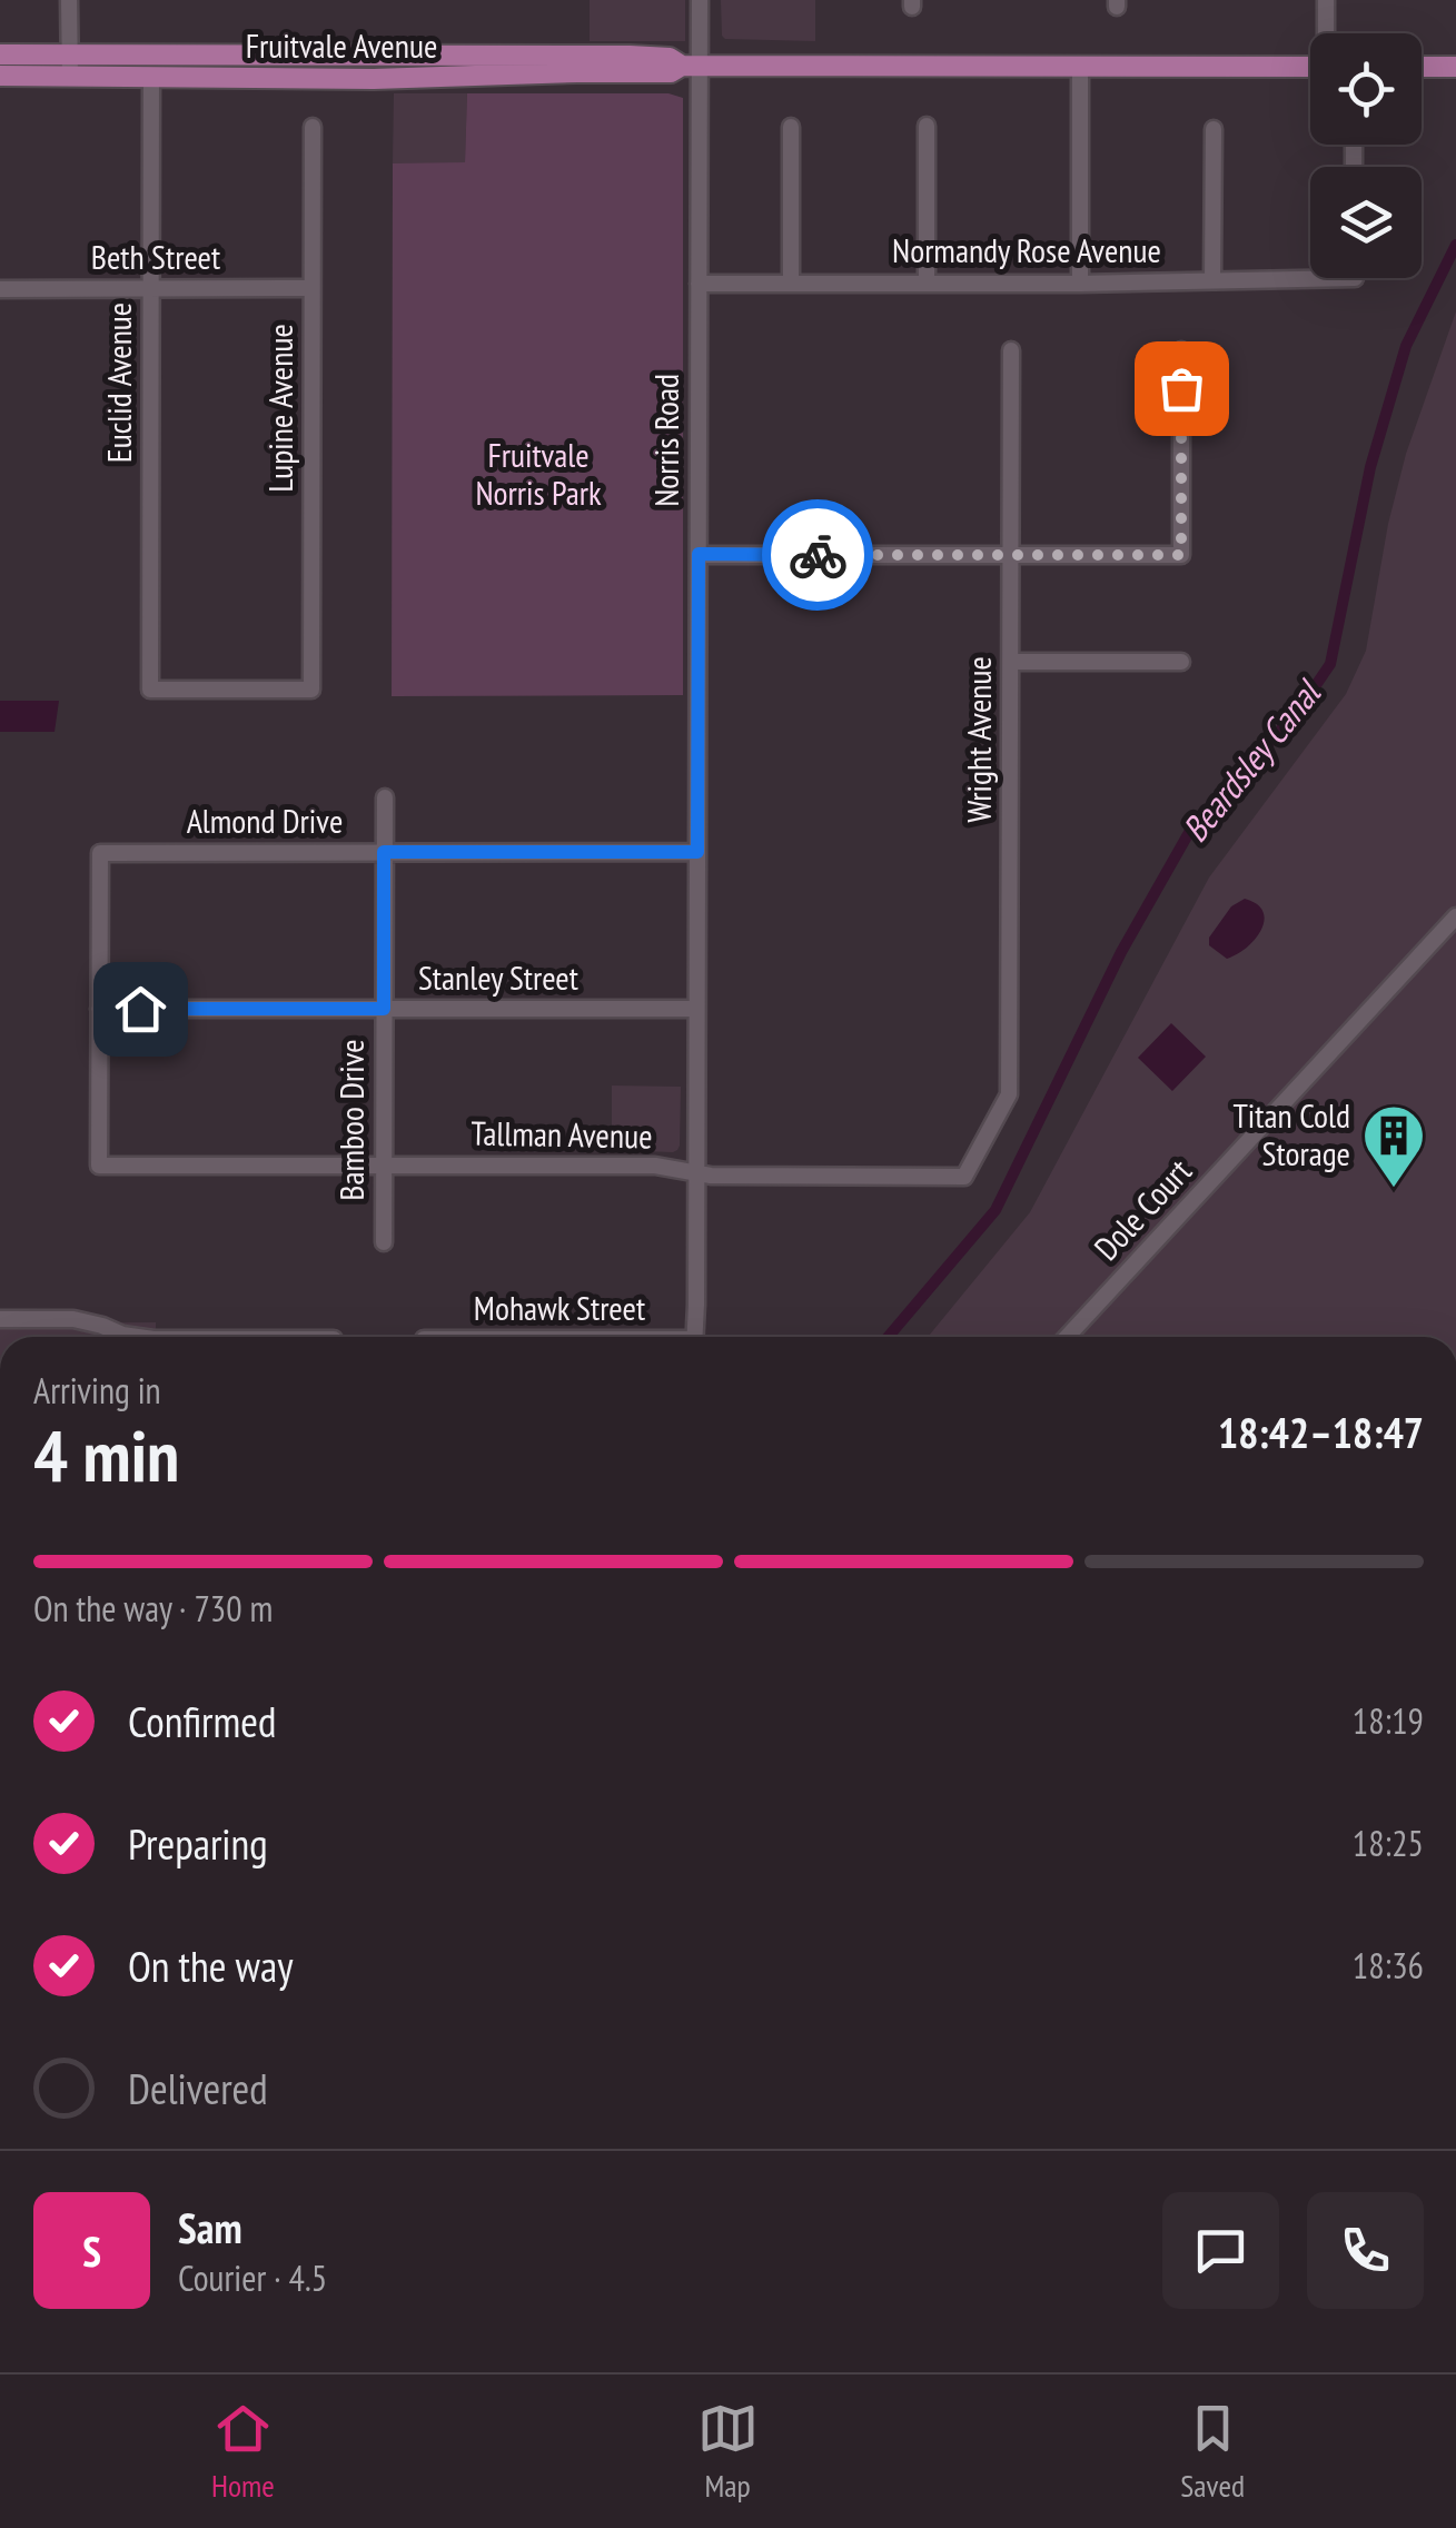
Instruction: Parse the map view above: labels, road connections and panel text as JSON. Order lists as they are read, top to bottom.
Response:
{
  "streets": {
    "main road": ["Fruitvale Avenue"],
    "street": [
      "Normandy Rose Avenue",
      "Beth Street",
      "Euclid Avenue",
      "Lupine Avenue",
      "Norris Road",
      "Wright Avenue",
      "Almond Drive",
      "Stanley Street",
      "Bamboo Drive",
      "Tallman Avenue",
      "Dole Court"
    ]
  },
  "crossings": [
    ["Fruitvale Avenue", "Euclid Avenue"],
    ["Fruitvale Avenue", "Norris Road"],
    ["Normandy Rose Avenue", "Norris Road"],
    ["Beth Street", "Euclid Avenue"],
    ["Beth Street", "Lupine Avenue"],
    ["Euclid Avenue", "Lupine Avenue"],
    ["Norris Road", "Almond Drive"],
    ["Norris Road", "Stanley Street"],
    ["Norris Road", "Tallman Avenue"],
    ["Wright Avenue", "Tallman Avenue"],
    ["Almond Drive", "Stanley Street"],
    ["Almond Drive", "Bamboo Drive"],
    ["Almond Drive", "Tallman Avenue"],
    ["Stanley Street", "Bamboo Drive"],
    ["Stanley Street", "Tallman Avenue"],
    ["Bamboo Drive", "Tallman Avenue"]
  ],
  "water": ["Beardsley Canal"],
  "parks": ["Fruitvale Norris Park"],
  "places": {
    "building": ["Titan Cold Storage"]
  },
  "page": {
    "heading": ["4 min", "Arriving in", "18:42–18:47"],
    "panel": ["Sam", "Courier · 4.5"],
    "bar": "On the way · 730 m",
    "list": [
      ["Confirmed", "18:19"],
      ["Preparing", "18:25"],
      ["On the way", "18:36"],
      "Delivered"
    ],
    "round": "S",
    "tabs": ["Home", "Map", "Saved"]
  }
}
